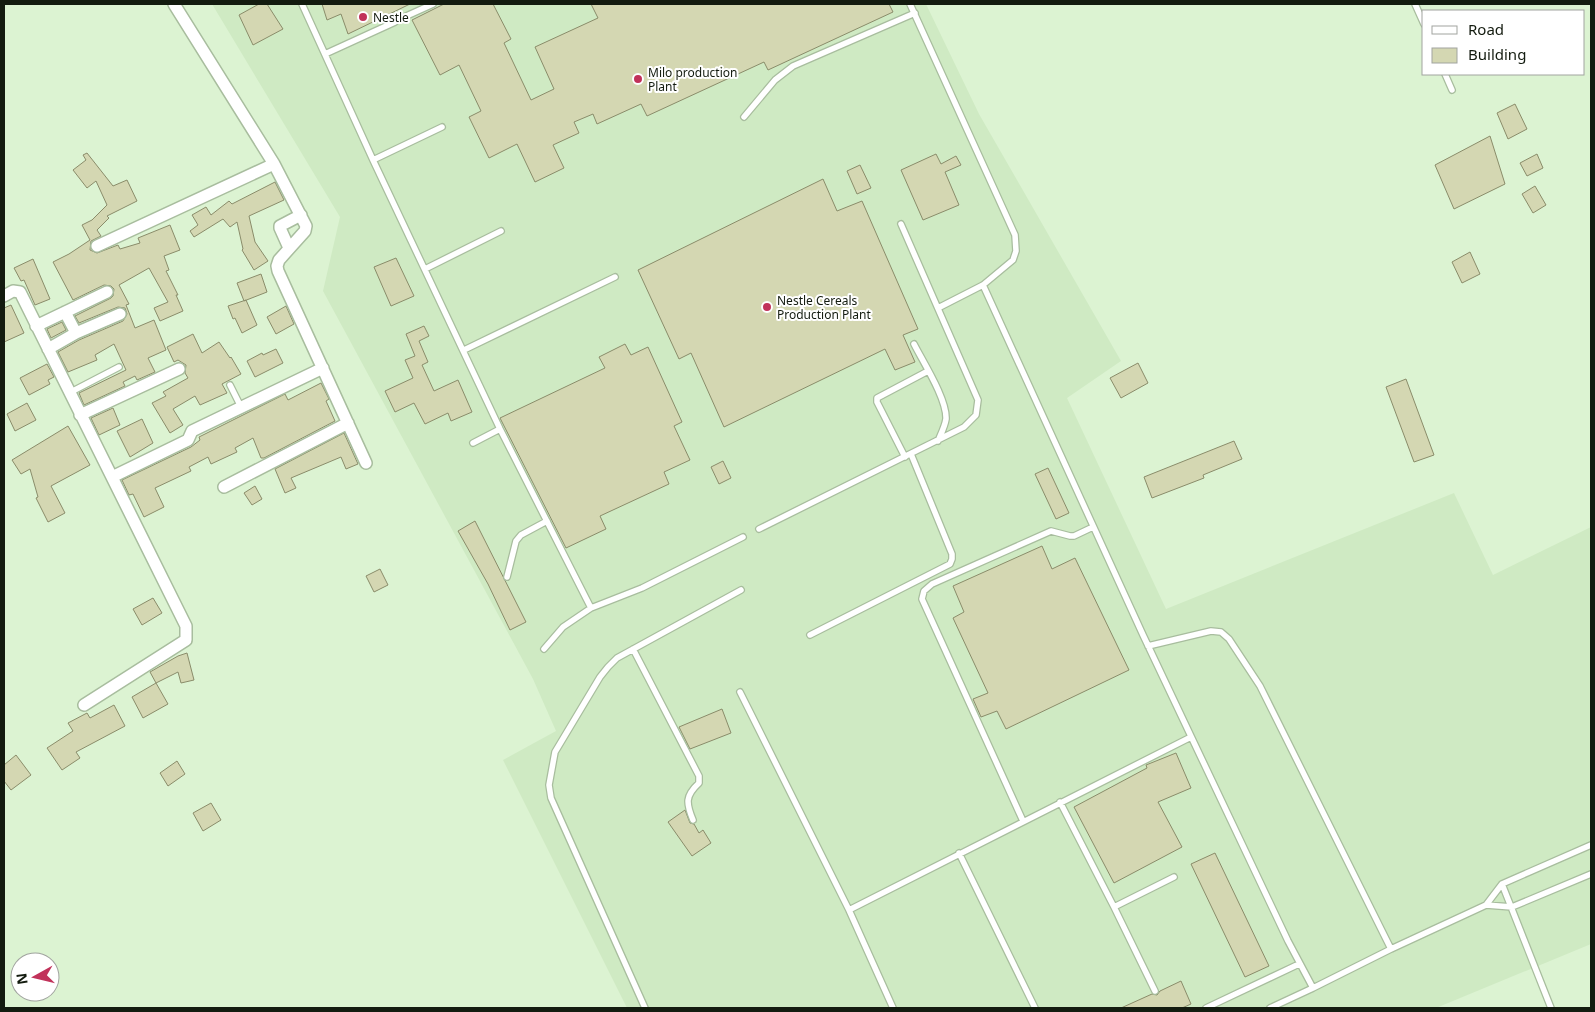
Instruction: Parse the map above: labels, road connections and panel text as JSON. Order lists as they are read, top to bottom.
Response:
{
  "places": ["Nestle", "Milo production Plant", "Nestle Cereals Production Plant"],
  "legend": ["Road", "Building"],
  "north": "left"
}
